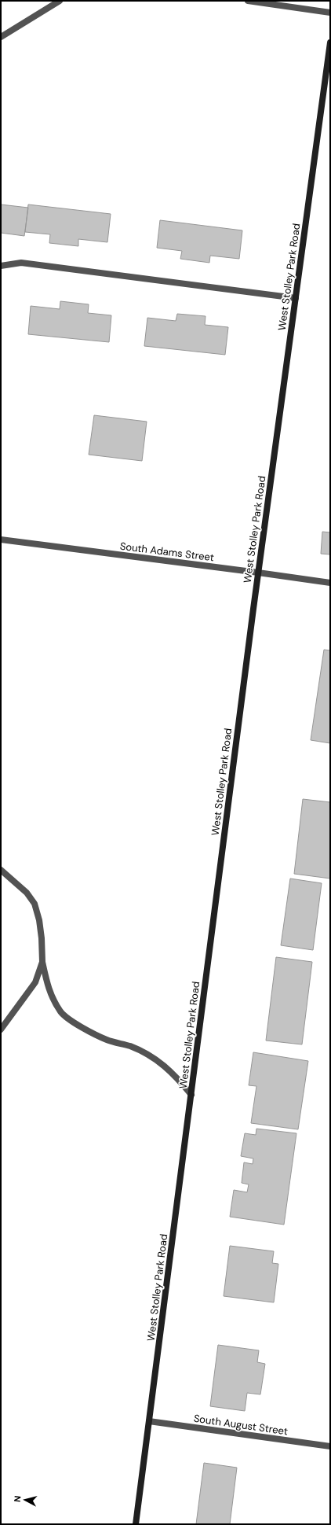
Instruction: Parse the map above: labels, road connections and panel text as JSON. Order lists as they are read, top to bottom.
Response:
{
  "streets": {
    "main road": ["West Stolley Park Road"],
    "street": ["South Adams Street", "South August Street"]
  },
  "crossings": [
    ["West Stolley Park Road", "South Adams Street"],
    ["West Stolley Park Road", "South August Street"]
  ],
  "north": "left"
}
